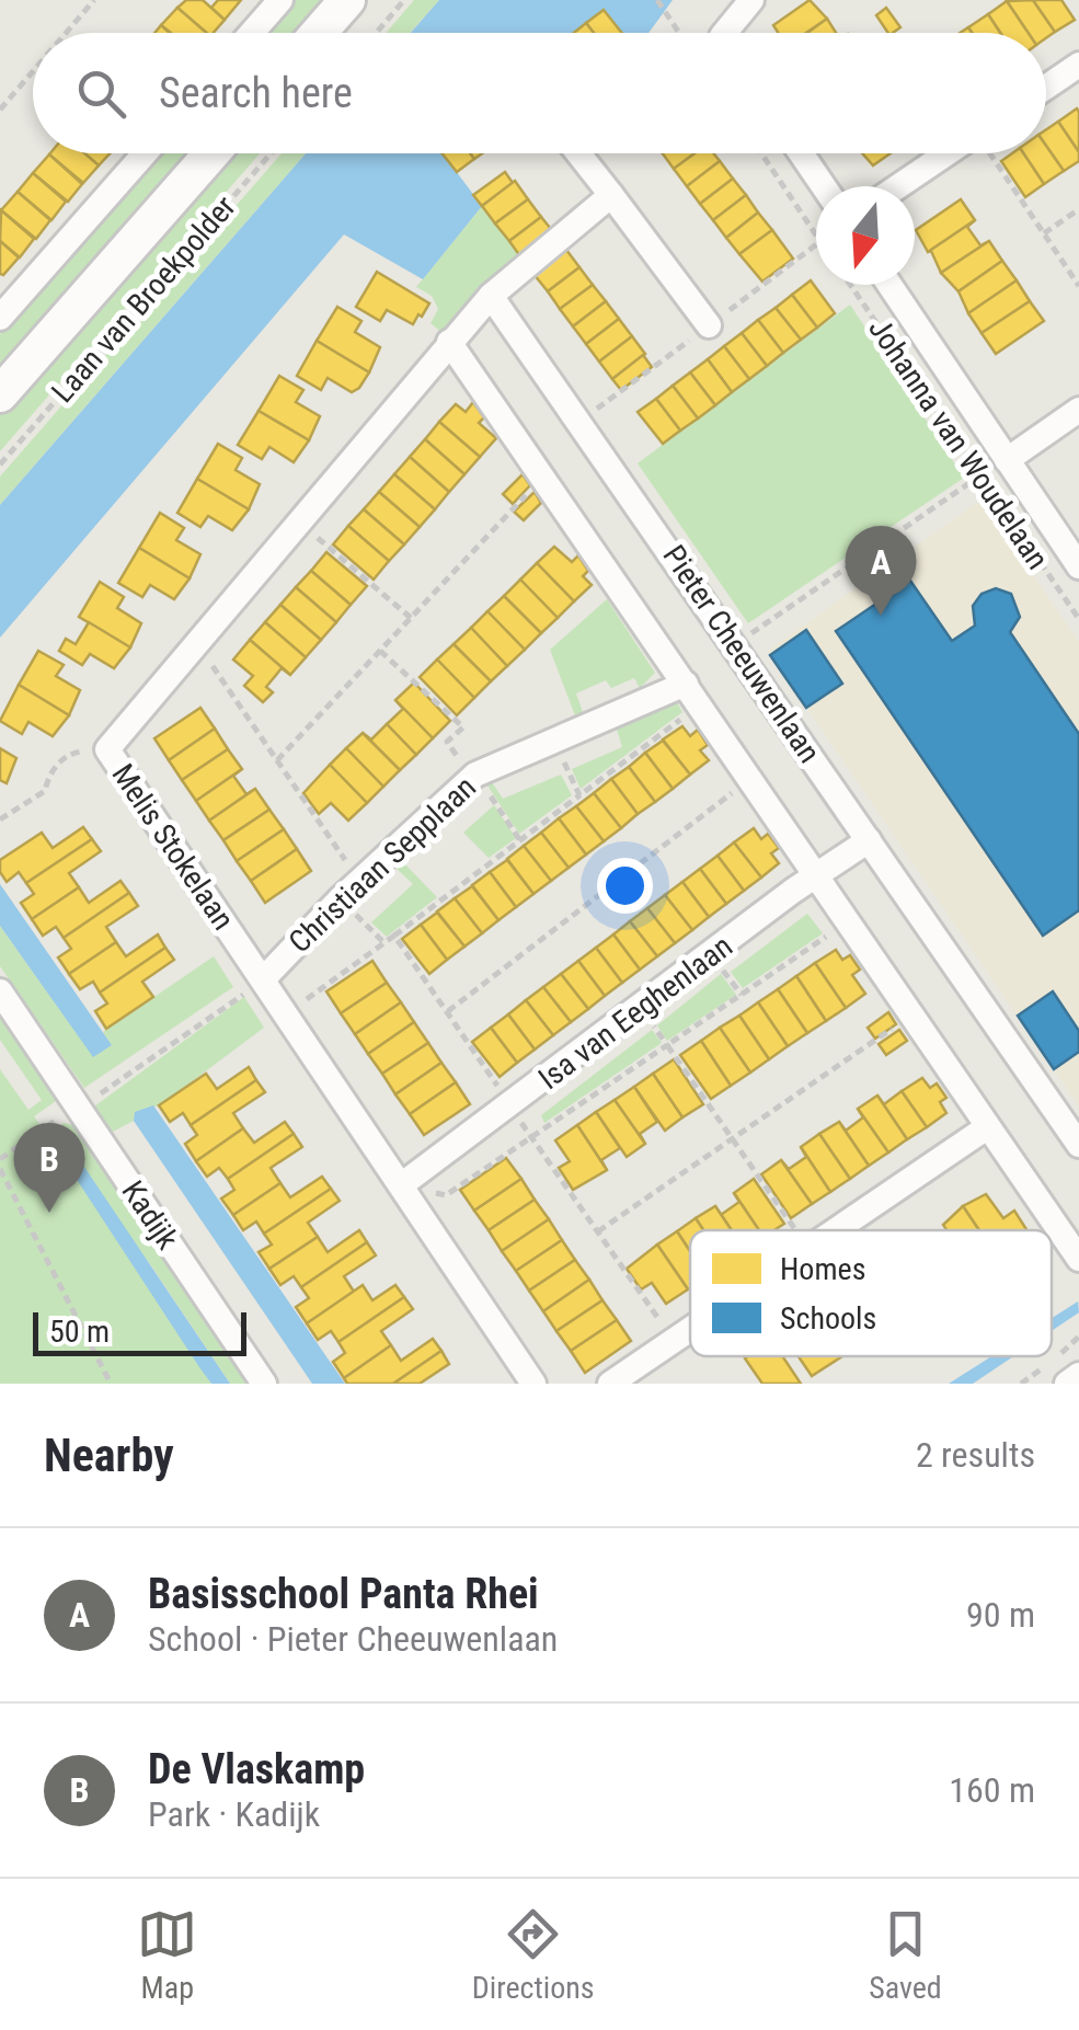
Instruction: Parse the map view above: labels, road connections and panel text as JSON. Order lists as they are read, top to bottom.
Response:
{
  "streets": {
    "main road": ["Laan van Broekpolder"],
    "street": [
      "Johanna van Woudelaan",
      "Pieter Cheeuwenlaan",
      "Melis Stokelaan",
      "Christiaan Sepplaan",
      "Isa van Eeghenlaan",
      "Kadijk"
    ]
  },
  "crossings": [
    ["Pieter Cheeuwenlaan", "Melis Stokelaan"],
    ["Pieter Cheeuwenlaan", "Christiaan Sepplaan"],
    ["Pieter Cheeuwenlaan", "Isa van Eeghenlaan"],
    ["Melis Stokelaan", "Christiaan Sepplaan"],
    ["Melis Stokelaan", "Isa van Eeghenlaan"],
    ["Christiaan Sepplaan", "Kadijk"]
  ],
  "legend": ["Homes", "Schools"],
  "scale_bar": "50 m",
  "north": "bottom",
  "page": {
    "search": "Search here",
    "pins": ["A", "B"],
    "scale": "50 m",
    "heading": ["Nearby", "2 results"],
    "list": [
      {
        "mark": "A",
        "name": "Basisschool Panta Rhei",
        "note": "School · Pieter Cheeuwenlaan",
        "value": "90 m"
      },
      {
        "mark": "B",
        "name": "De Vlaskamp",
        "note": "Park · Kadijk",
        "value": "160 m"
      }
    ],
    "nav": ["Map", "Directions", "Saved"]
  }
}
